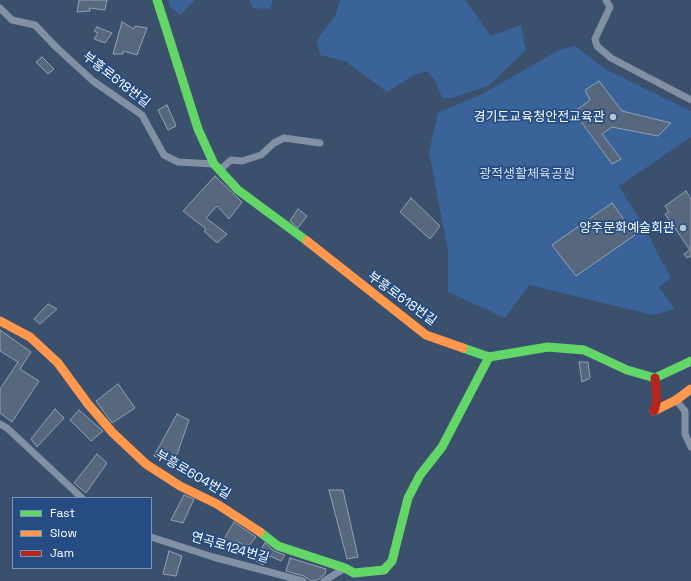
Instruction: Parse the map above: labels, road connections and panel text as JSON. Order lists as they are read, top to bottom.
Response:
{
  "streets": {
    "street": ["부흥로618번길", "부흥로604번길", "연곡로124번길"]
  },
  "crossings": [
    ["부흥로618번길", "부흥로604번길"]
  ],
  "parks": ["광적생활체육공원"],
  "places": ["경기도교육청안전교육관", "양주문화예술회관"],
  "legend": ["Fast", "Slow", "Jam"]
}
